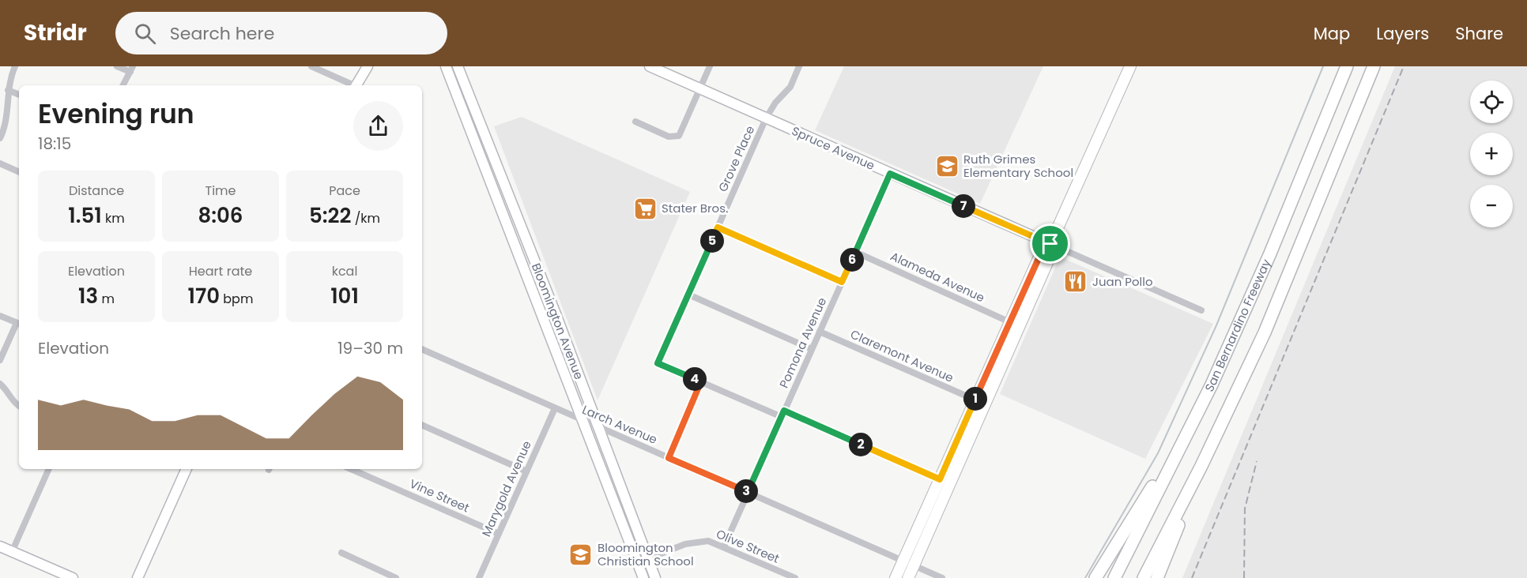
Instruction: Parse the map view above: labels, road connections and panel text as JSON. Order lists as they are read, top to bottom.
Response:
{
  "streets": {
    "highway": ["San Bernardino Freeway"],
    "main road": ["Spruce Avenue", "Bloomington Avenue"],
    "street": [
      "Grove Place",
      "Alameda Avenue",
      "Pomona Avenue",
      "Claremont Avenue",
      "Larch Avenue",
      "Marygold Avenue",
      "Vine Street",
      "Olive Street"
    ]
  },
  "crossings": [
    ["Spruce Avenue", "Grove Place"],
    ["Spruce Avenue", "Pomona Avenue"],
    ["Alameda Avenue", "Pomona Avenue"],
    ["Bloomington Avenue", "Larch Avenue"],
    ["Bloomington Avenue", "Olive Street"],
    ["Pomona Avenue", "Claremont Avenue"],
    ["Pomona Avenue", "Larch Avenue"],
    ["Pomona Avenue", "Olive Street"],
    ["Larch Avenue", "Marygold Avenue"],
    ["Marygold Avenue", "Vine Street"]
  ],
  "places": {
    "school or university": ["Ruth Grimes Elementary School", "Bloomington Christian School"],
    "supermarket": ["Stater Bros."],
    "restaurant": ["Juan Pollo"]
  },
  "page": {
    "header": "Stridr",
    "search": "Search here",
    "nav": ["Map", "Layers", "Share"],
    "map_buttons": ["+", "−"],
    "heading": ["Evening run", "18:15"],
    "stats": [
      ["Distance", "1.51 km"],
      ["Time", "8:06"],
      ["Pace", "5:22 /km"],
      ["Elevation", "13 m"],
      ["Heart rate", "170 bpm"],
      ["kcal", "101"]
    ],
    "pins": [
      "7",
      "5",
      "6",
      "4",
      "1",
      "2",
      "3"
    ],
    "chart": ["Elevation", "19–30 m"]
  }
}
